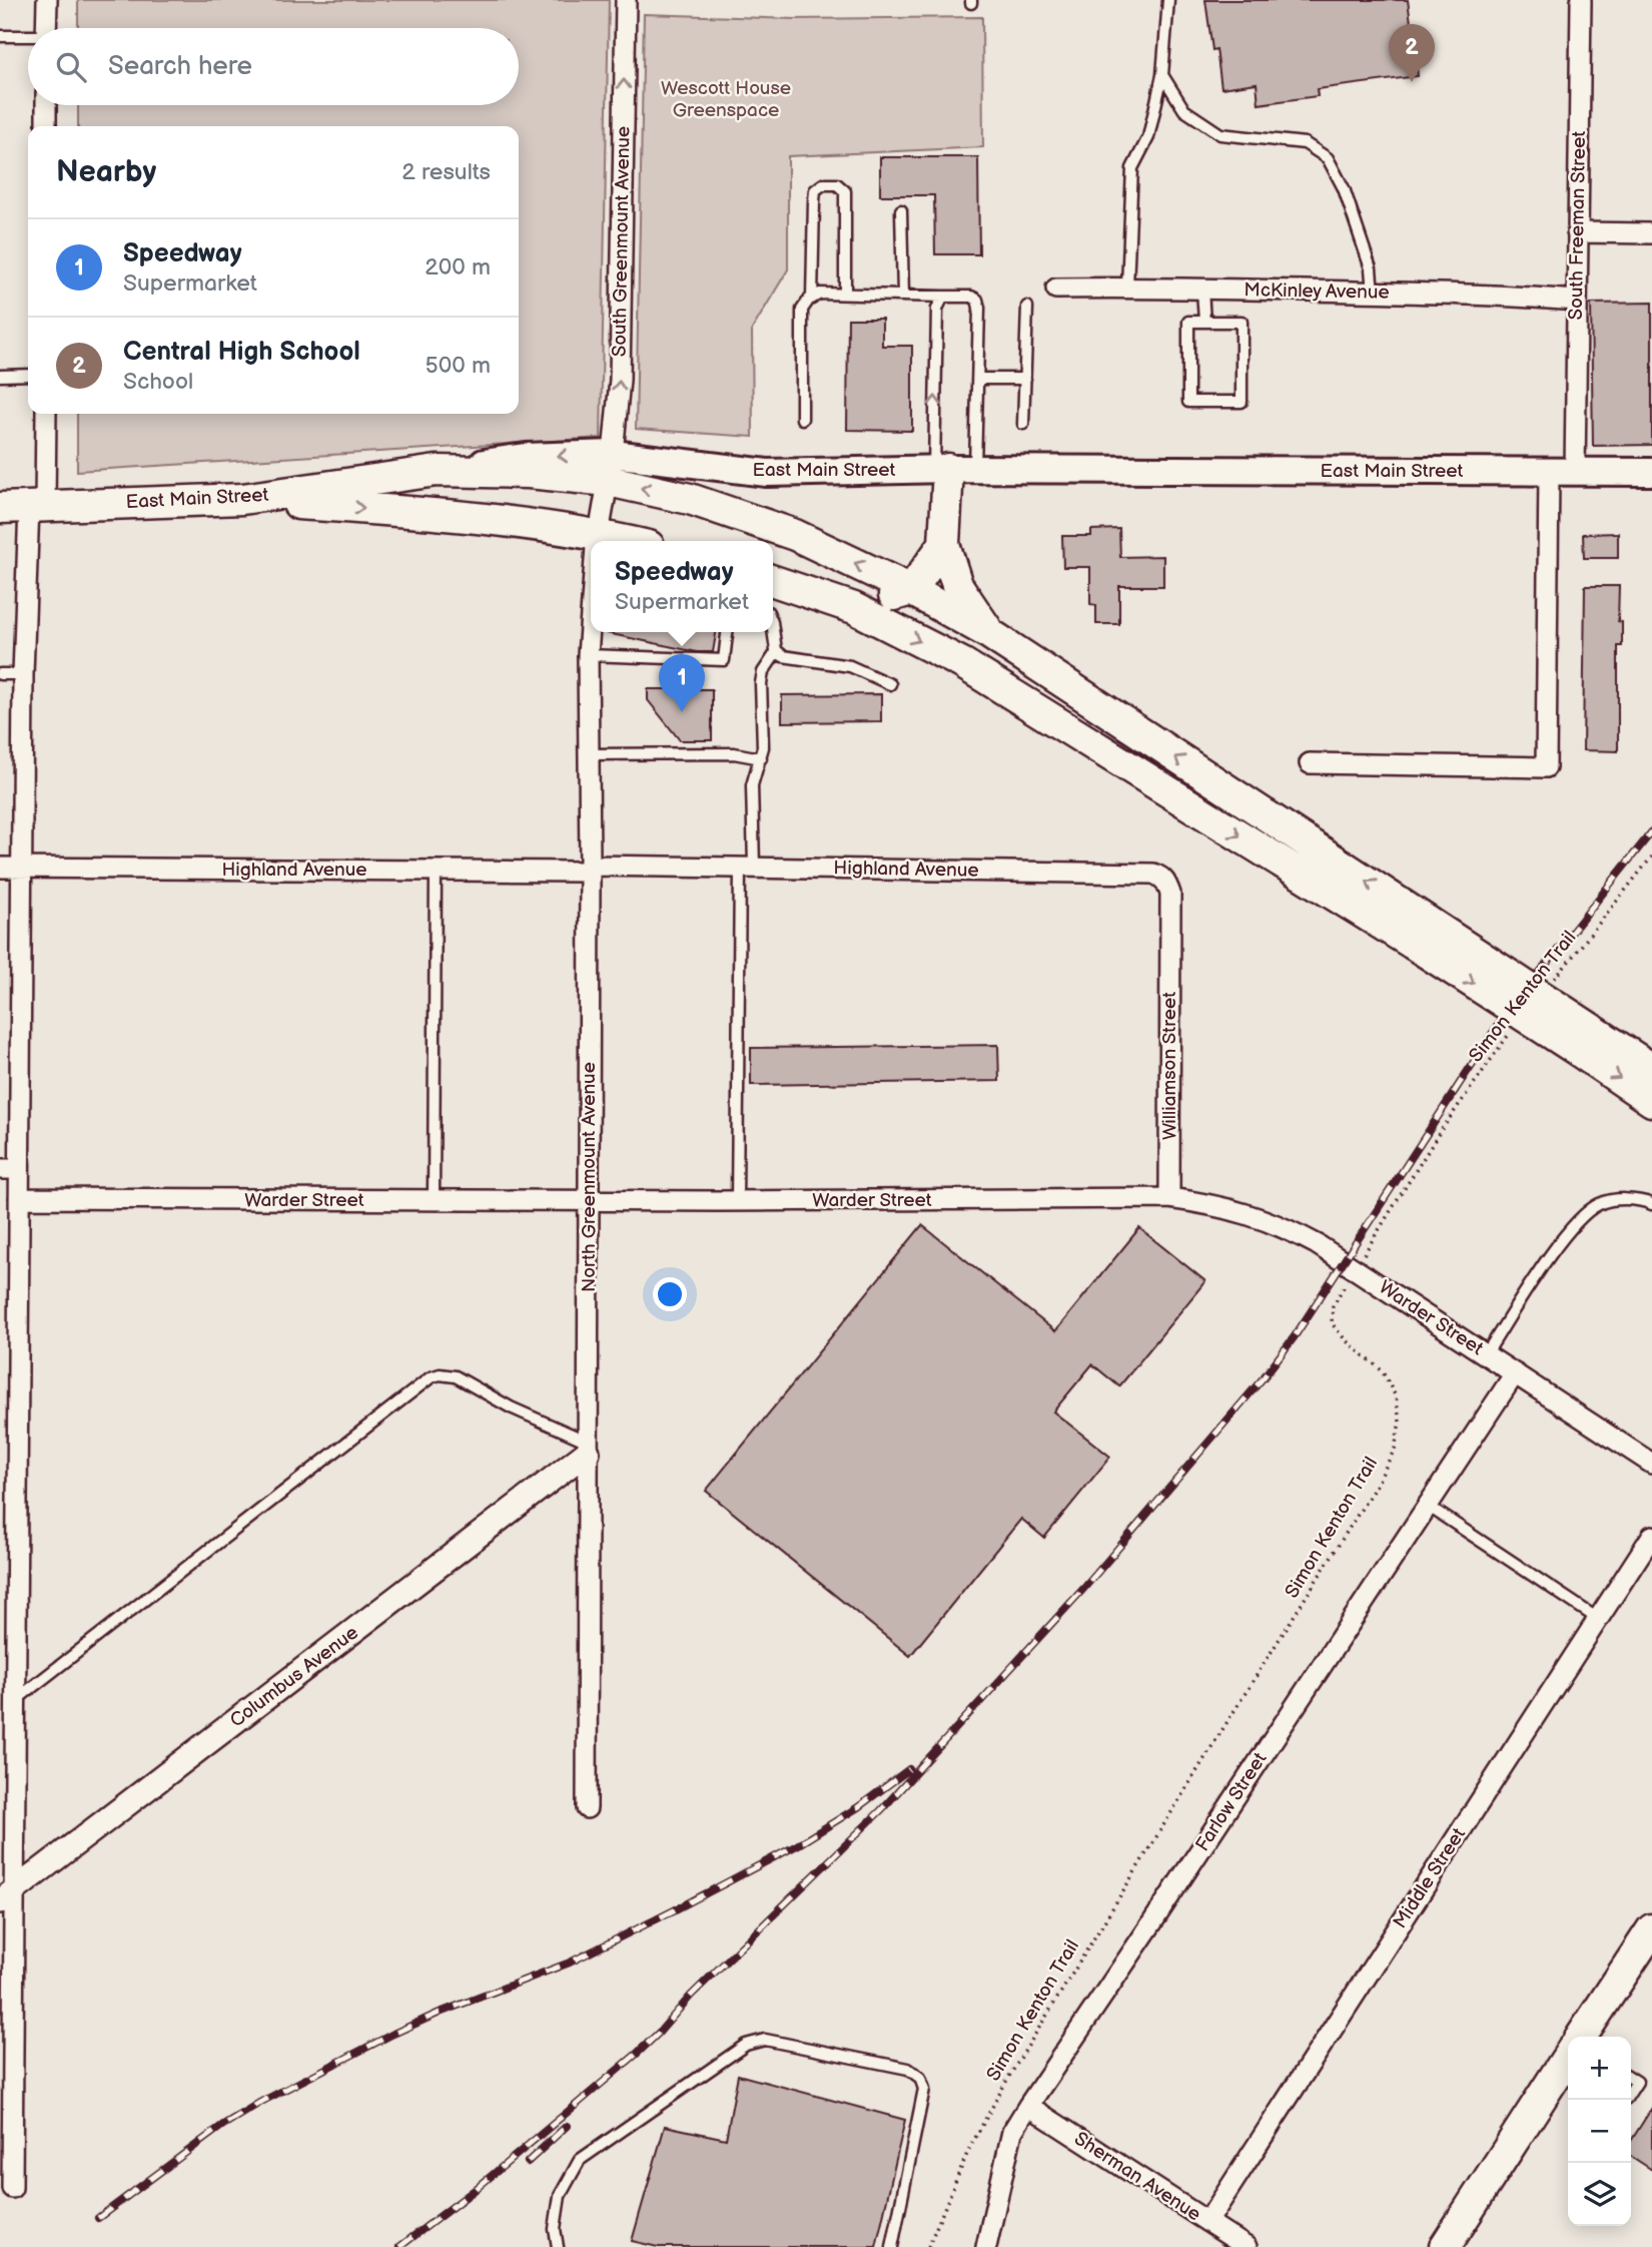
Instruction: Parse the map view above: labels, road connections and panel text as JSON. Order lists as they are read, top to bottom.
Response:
{
  "streets": {
    "main road": ["East Main Street"],
    "street": [
      "South Freeman Street",
      "South Greenmount Avenue",
      "McKinley Avenue",
      "Highland Avenue",
      "Williamson Street",
      "North Greenmount Avenue",
      "Warder Street",
      "Columbus Avenue",
      "Farlow Street",
      "Middle Street",
      "Sherman Avenue"
    ],
    "path": ["Simon Kenton Trail"]
  },
  "crossings": [
    ["South Freeman Street", "McKinley Avenue"],
    ["South Freeman Street", "East Main Street"],
    ["South Greenmount Avenue", "East Main Street"],
    ["South Greenmount Avenue", "North Greenmount Avenue"],
    ["East Main Street", "North Greenmount Avenue"],
    ["Highland Avenue", "Williamson Street"],
    ["Highland Avenue", "North Greenmount Avenue"],
    ["Simon Kenton Trail", "Warder Street"],
    ["Williamson Street", "Warder Street"],
    ["North Greenmount Avenue", "Warder Street"],
    ["North Greenmount Avenue", "Columbus Avenue"],
    ["Warder Street", "Farlow Street"],
    ["Farlow Street", "Sherman Avenue"],
    ["Middle Street", "Sherman Avenue"]
  ],
  "one_way": ["South Greenmount Avenue"],
  "parks": ["Wescott House Greenspace"],
  "page": {
    "pins": ["2", "1"],
    "search": "Search here",
    "heading": ["Nearby", "2 results"],
    "list": [
      {
        "mark": "1",
        "name": "Speedway",
        "note": "Supermarket",
        "value": "200 m"
      },
      {
        "mark": "2",
        "name": "Central High School",
        "note": "School",
        "value": "500 m"
      }
    ],
    "popup": ["Speedway", "Supermarket"],
    "map_buttons": ["+", "−"]
  }
}
